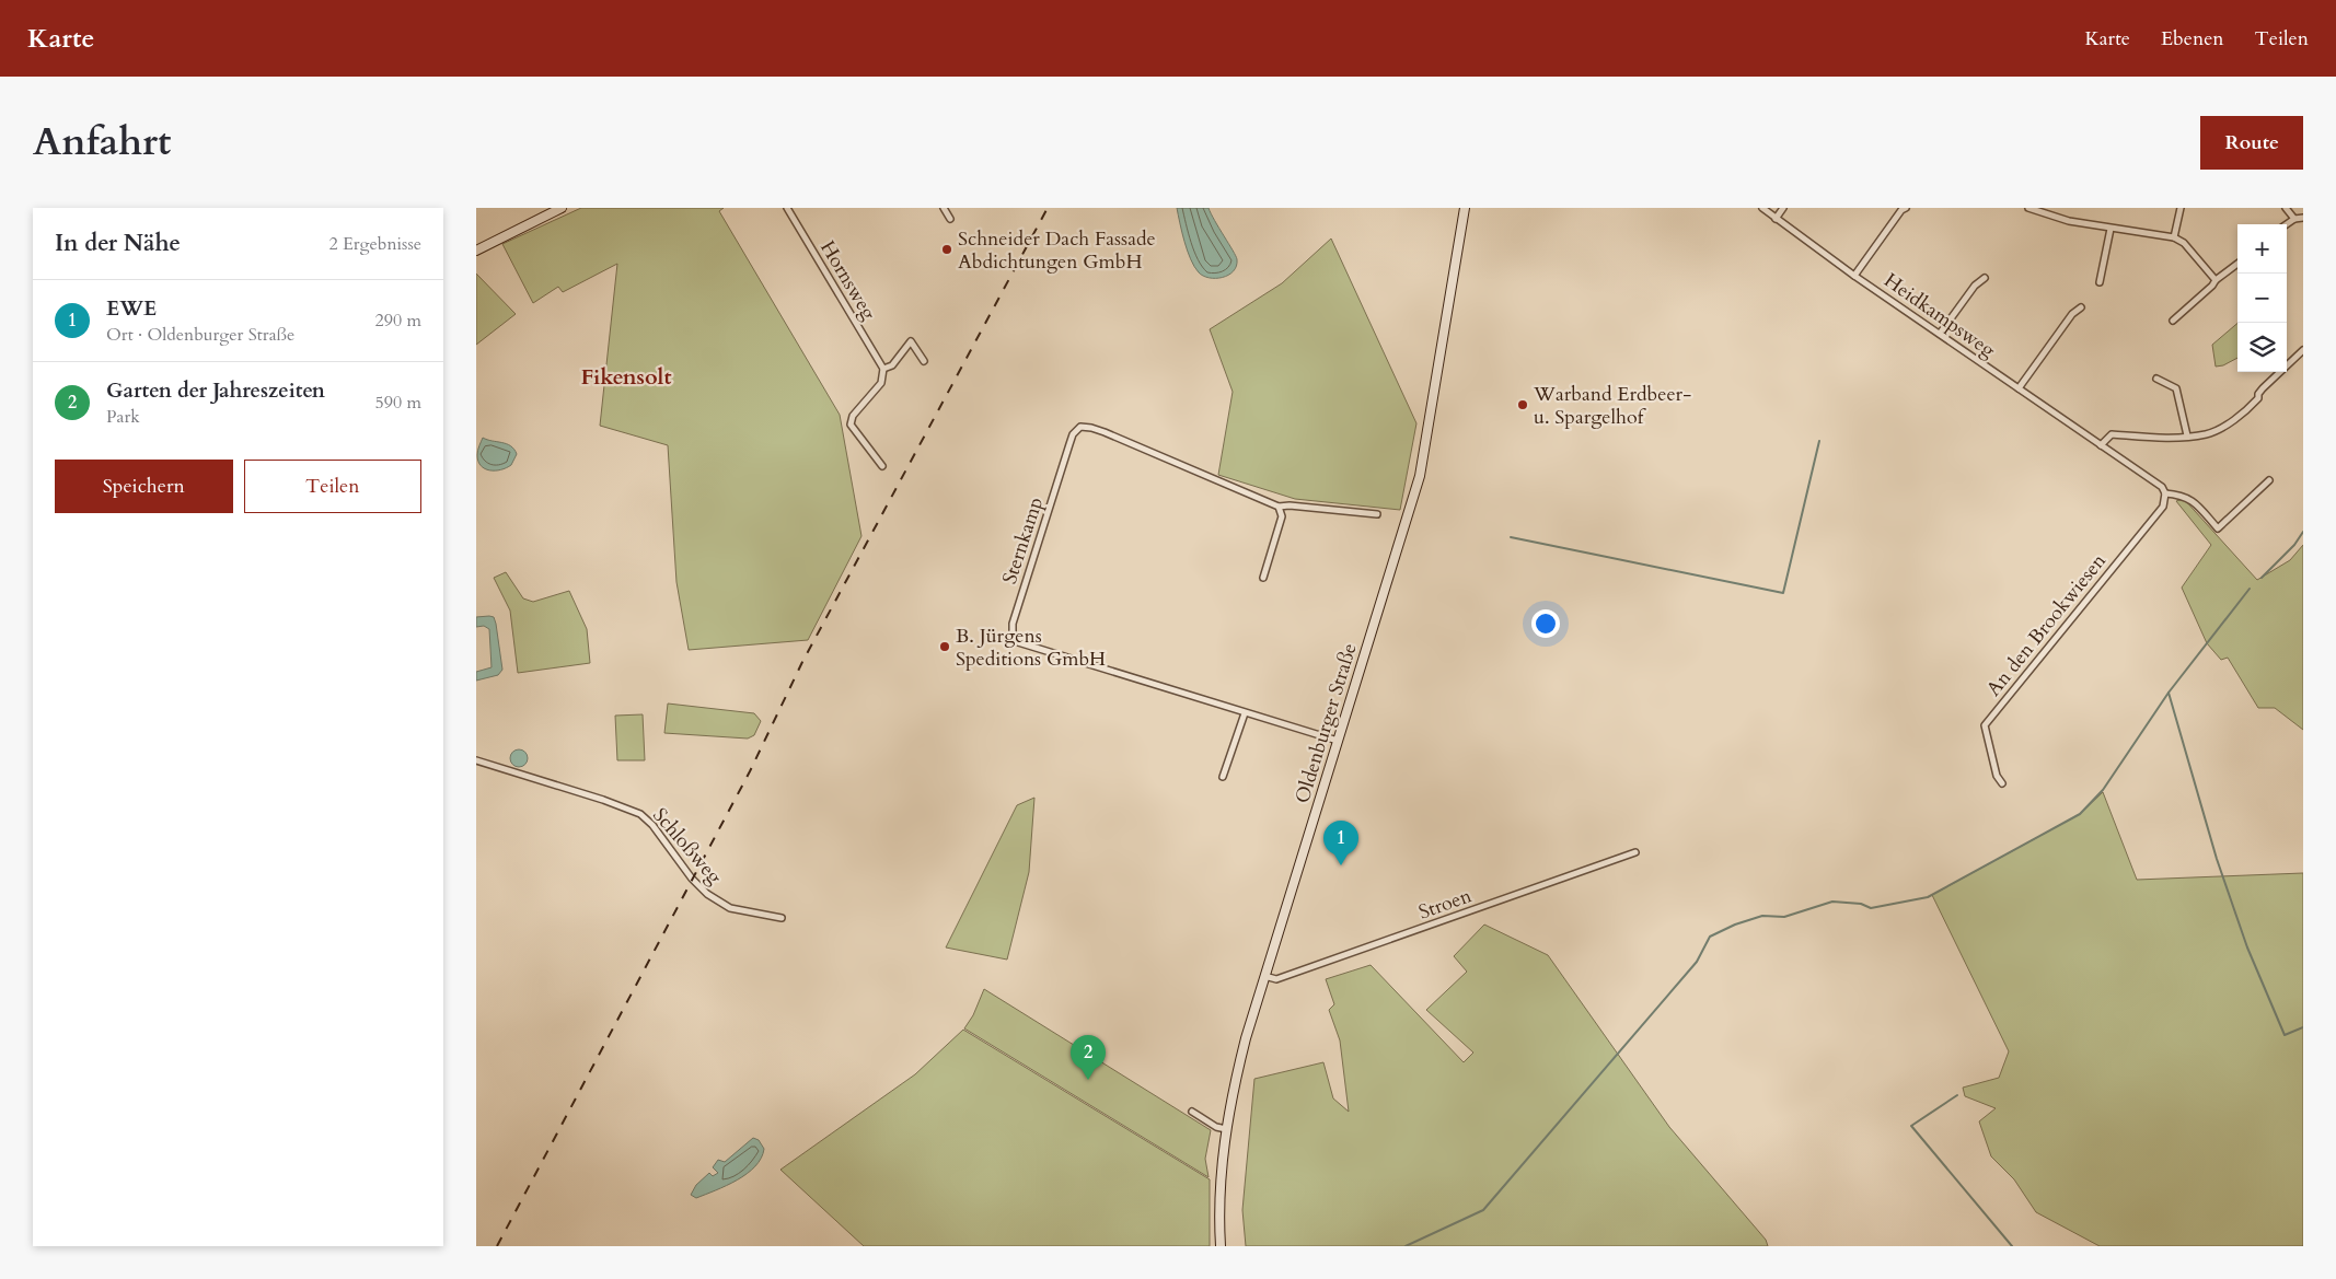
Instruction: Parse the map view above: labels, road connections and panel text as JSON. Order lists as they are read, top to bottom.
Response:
{
  "streets": {
    "main road": ["Oldenburger Straße"],
    "street": [
      "Hornsweg",
      "Heidkampsweg",
      "Sternkamp",
      "An den Brookwiesen",
      "Schloßweg",
      "Stroen"
    ]
  },
  "crossings": [
    ["Heidkampsweg", "An den Brookwiesen"],
    ["Sternkamp", "Oldenburger Straße"],
    ["Oldenburger Straße", "Stroen"]
  ],
  "districts": ["Fikensolt"],
  "places": ["Schneider Dach Fassade Abdichtungen GmbH", "Warband Erdbeer- u. Spargelhof", "B. Jürgens Speditions GmbH"],
  "page": {
    "header": "Karte",
    "nav": ["Karte", "Ebenen", "Teilen"],
    "title": "Anfahrt",
    "buttons": [
      "Route",
      ["Speichern", "Teilen"]
    ],
    "heading": ["In der Nähe", "2 Ergebnisse"],
    "map_buttons": ["+", "−"],
    "list": [
      {
        "mark": "1",
        "name": "EWE",
        "note": "Ort · Oldenburger Straße",
        "value": "290 m"
      },
      {
        "mark": "2",
        "name": "Garten der Jahreszeiten",
        "note": "Park",
        "value": "590 m"
      }
    ],
    "pins": ["1", "2"]
  }
}
